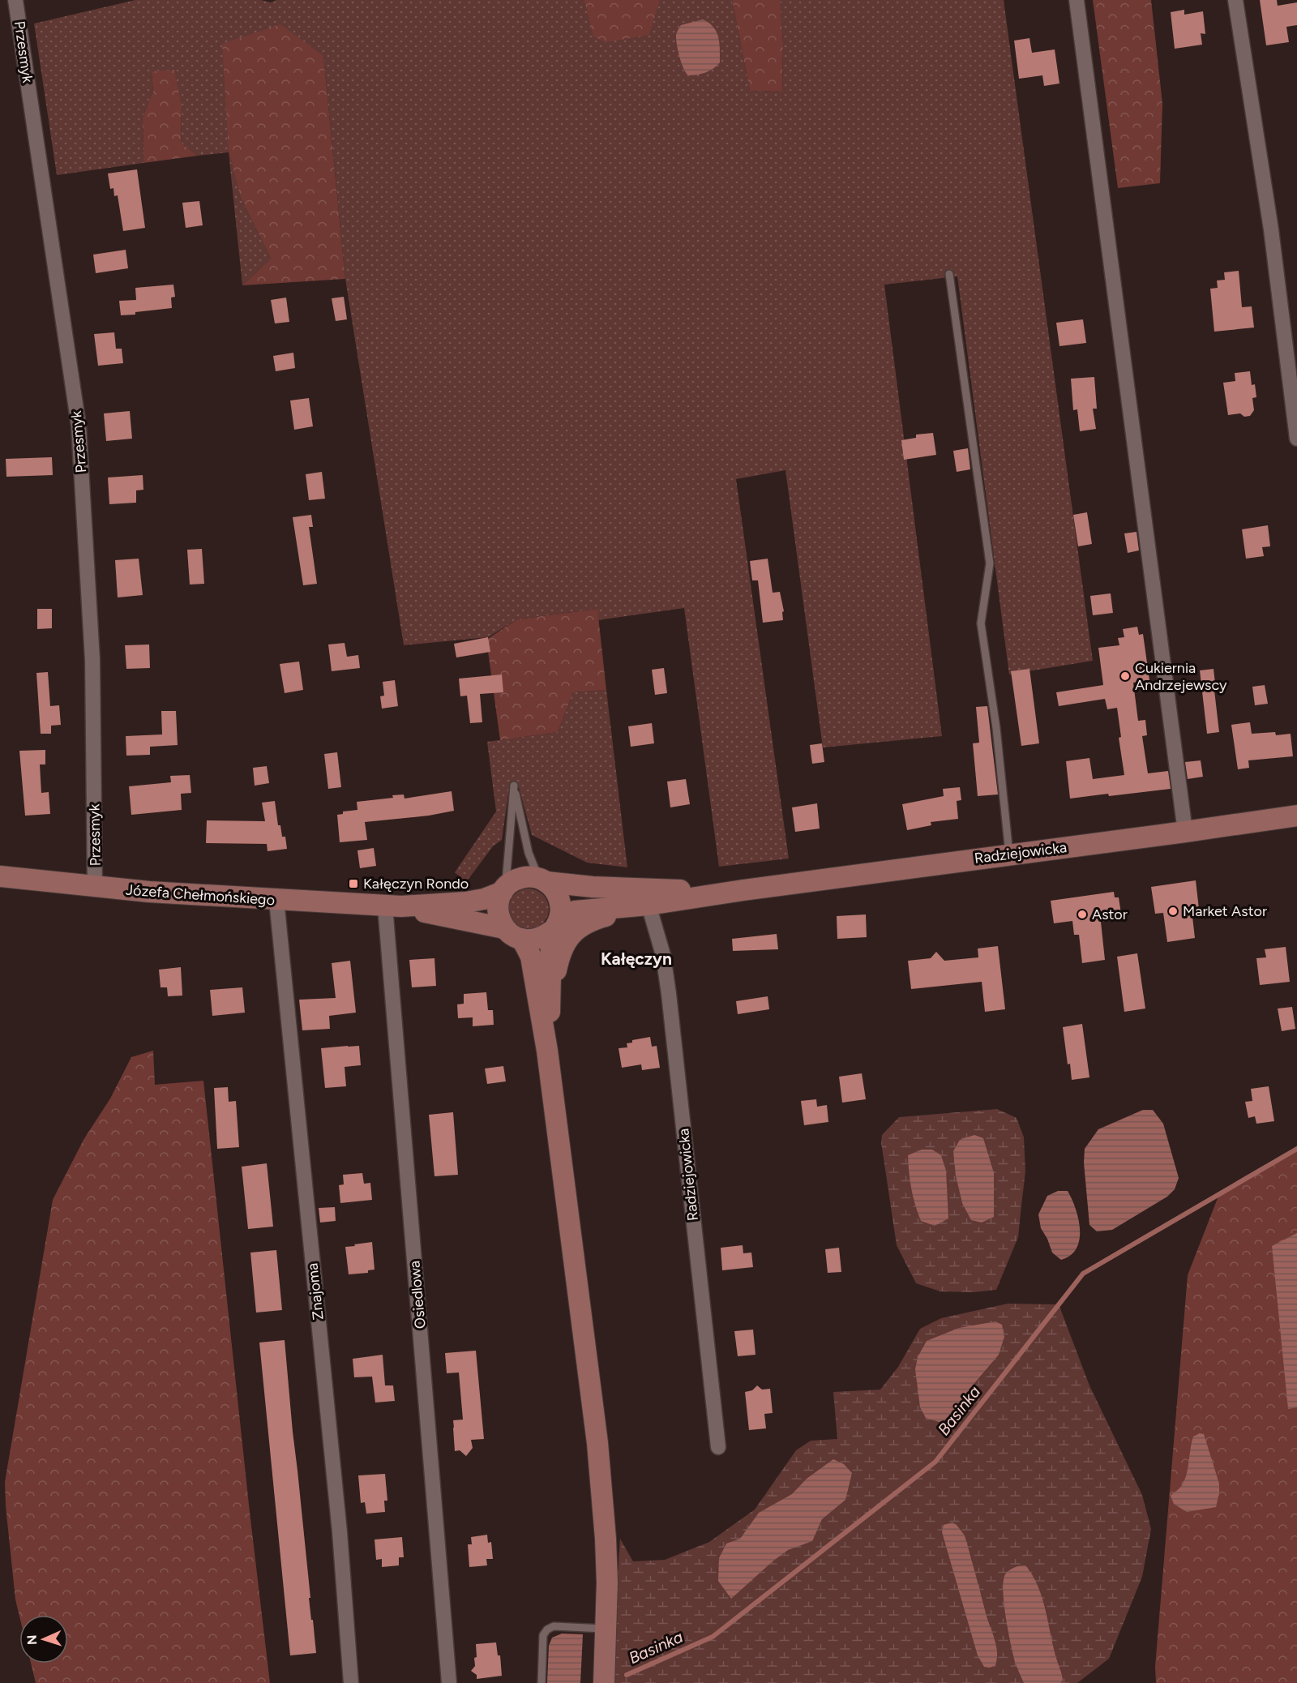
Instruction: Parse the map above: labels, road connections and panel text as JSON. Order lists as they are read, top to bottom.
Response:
{
  "streets": {
    "main road": ["Radziejowicka", "Józefa Chełmońskiego"],
    "street": ["Przesmyk", "Znajoma", "Osiedlowa"]
  },
  "crossings": [
    ["Przesmyk", "Józefa Chełmońskiego"],
    ["Radziejowicka", "Józefa Chełmońskiego"],
    ["Józefa Chełmońskiego", "Znajoma"],
    ["Józefa Chełmońskiego", "Osiedlowa"]
  ],
  "districts": ["Kałęczyn"],
  "water": ["Basinka"],
  "places": {
    "other": ["Cukiernia Andrzejewscy", "Market Astor", "Astor"],
    "transit": ["Kałęczyn Rondo"]
  },
  "north": "left"
}
